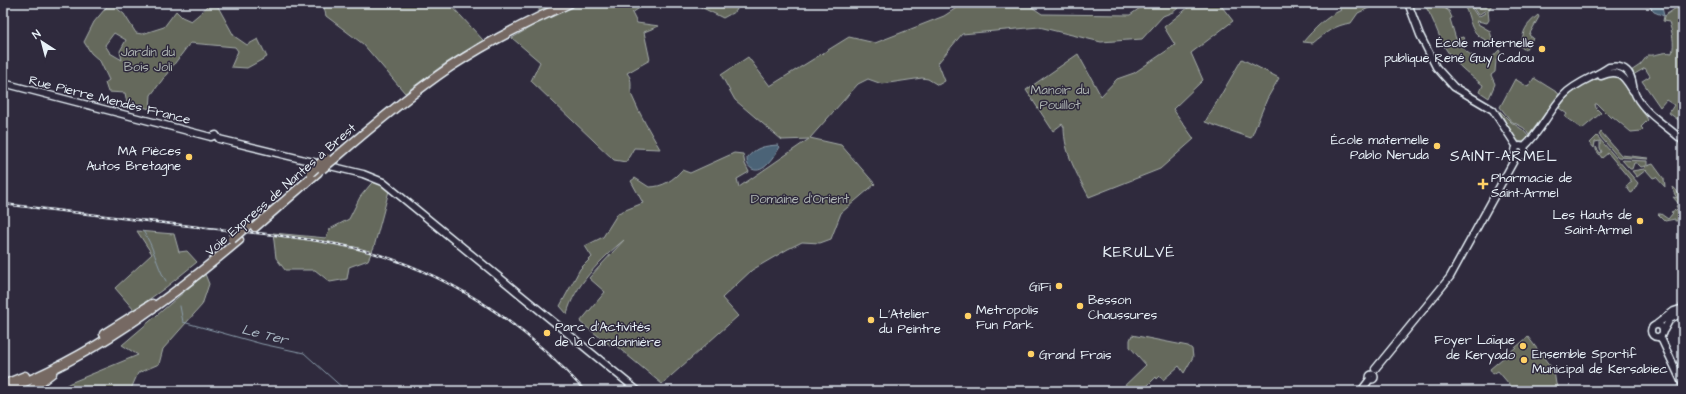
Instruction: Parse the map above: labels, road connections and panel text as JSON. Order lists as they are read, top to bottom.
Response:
{
  "streets": {
    "highway": ["Voie Express de Nantes à Brest"],
    "street": ["Rue Pierre Mendès France"]
  },
  "districts": ["SAINT-ARMEL", "KERULVÉ"],
  "water": ["Le Ter"],
  "parks": ["Jardin du Bois Joli", "Manoir du Pouillot", "Domaine d'Orient"],
  "places": {
    "other": [
      "École maternelle publique René Guy Cadou",
      "École maternelle Pablo Neruda",
      "MA Pièces Autos Bretagne",
      "Les Hauts de Saint-Armel",
      "GiFi",
      "Besson Chaussures",
      "Metropolis Fun Park",
      "L'Atelier du Peintre",
      "Parc d'Activités de la Cardonnière",
      "Foyer Laïque de Keryado",
      "Grand Frais",
      "Ensemble Sportif Municipal de Kersabiec"
    ],
    "health": ["Pharmacie de Saint-Armel"]
  },
  "north": "top left"
}
